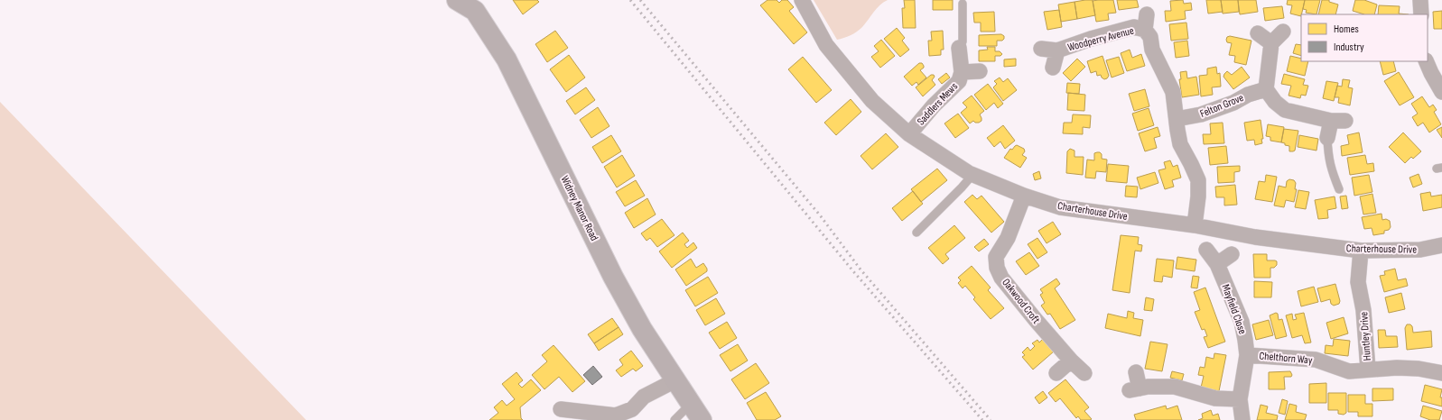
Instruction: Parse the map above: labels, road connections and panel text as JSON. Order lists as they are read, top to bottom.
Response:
{
  "streets": {
    "street": [
      "Woodperry Avenue",
      "Saddlers Mews",
      "Felton Grove",
      "Widney Manor Road",
      "Charterhouse Drive",
      "Oakwood Croft",
      "Mayfield Close",
      "Huntley Drive",
      "Chelthorn Way"
    ]
  },
  "crossings": [
    ["Woodperry Avenue", "Felton Grove"],
    ["Woodperry Avenue", "Charterhouse Drive"],
    ["Saddlers Mews", "Charterhouse Drive"],
    ["Charterhouse Drive", "Oakwood Croft"],
    ["Charterhouse Drive", "Huntley Drive"],
    ["Mayfield Close", "Chelthorn Way"],
    ["Huntley Drive", "Chelthorn Way"]
  ],
  "legend": ["Homes", "Industry"]
}
